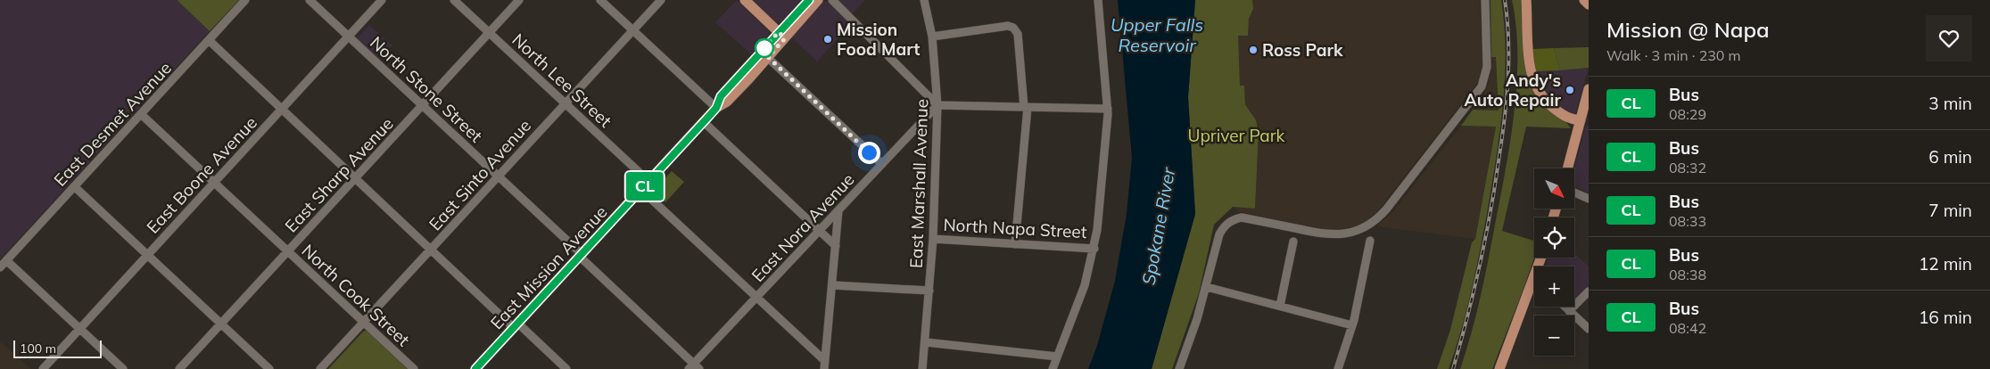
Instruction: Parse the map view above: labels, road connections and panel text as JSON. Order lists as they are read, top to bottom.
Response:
{
  "streets": {
    "main road": ["East Mission Avenue"],
    "street": [
      "North Lee Street",
      "North Stone Street",
      "East Desmet Avenue",
      "East Boone Avenue",
      "East Sharp Avenue",
      "East Sinto Avenue",
      "East Marshall Avenue",
      "East Nora Avenue",
      "North Napa Street",
      "North Cook Street"
    ]
  },
  "crossings": [
    ["North Lee Street", "East Sharp Avenue"],
    ["North Lee Street", "East Sinto Avenue"],
    ["North Lee Street", "East Mission Avenue"],
    ["North Stone Street", "East Boone Avenue"],
    ["North Stone Street", "East Sharp Avenue"],
    ["North Stone Street", "East Sinto Avenue"],
    ["North Stone Street", "East Nora Avenue"],
    ["North Stone Street", "East Mission Avenue"],
    ["East Desmet Avenue", "North Cook Street"],
    ["East Boone Avenue", "North Cook Street"],
    ["East Sharp Avenue", "North Cook Street"],
    ["East Sinto Avenue", "North Cook Street"],
    ["East Marshall Avenue", "East Nora Avenue"],
    ["East Marshall Avenue", "North Napa Street"]
  ],
  "water": ["Upper Falls Reservoir", "Spokane River"],
  "parks": ["Upriver Park"],
  "places": ["Mission Food Mart", "Ross Park", "Andy's Auto Repair"],
  "lines": ["bus line CL"],
  "scale_bar": "100 m",
  "north": "bottom right",
  "page": {
    "on_map": "CL",
    "heading": ["Mission @ Napa", "Walk · 3 min · 230 m"],
    "list": [
      {
        "mark": "CL",
        "name": "Bus",
        "note": "08:29",
        "value": "3 min"
      },
      {
        "mark": "CL",
        "name": "Bus",
        "note": "08:32",
        "value": "6 min"
      },
      {
        "mark": "CL",
        "name": "Bus",
        "note": "08:33",
        "value": "7 min"
      },
      {
        "mark": "CL",
        "name": "Bus",
        "note": "08:38",
        "value": "12 min"
      },
      {
        "mark": "CL",
        "name": "Bus",
        "note": "08:42",
        "value": "16 min"
      }
    ],
    "map_buttons": ["+", "−"],
    "scale": "100 m"
  }
}
